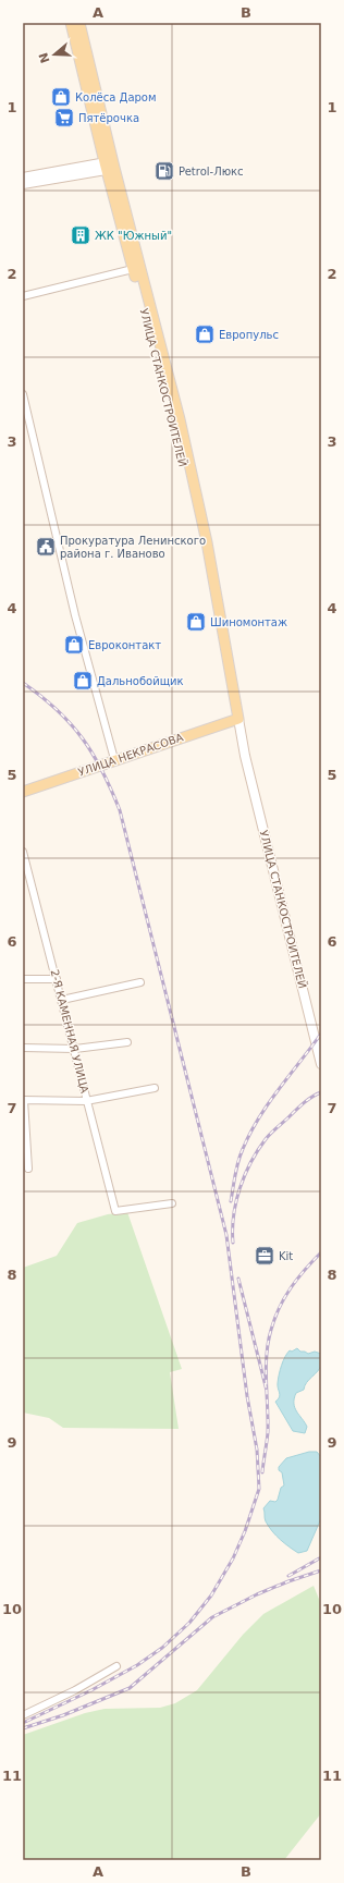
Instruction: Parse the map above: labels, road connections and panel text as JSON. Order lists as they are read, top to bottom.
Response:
{
  "streets": {
    "main road": ["УЛИЦА СТАНКОСТРОИТЕЛЕЙ", "УЛИЦА НЕКРАСОВА"],
    "street": ["2-Я КАМЕННАЯ УЛИЦА"]
  },
  "crossings": [
    ["УЛИЦА СТАНКОСТРОИТЕЛЕЙ", "УЛИЦА НЕКРАСОВА"]
  ],
  "places": {
    "shop": [
      "Колёса Даром",
      "Европульс",
      "Шиномонтаж",
      "Евроконтакт",
      "Дальнобойщик"
    ],
    "supermarket": ["Пятёрочка"],
    "fuel station": ["Petrol-Люкс"],
    "building": ["ЖК \"Южный\""],
    "public building": ["Прокуратура Ленинского района г. Иваново"],
    "office": ["Kit"]
  },
  "north": "left",
  "grid": {
    "columns": ["A", "B"],
    "rows": [
      "1",
      "2",
      "3",
      "4",
      "5",
      "6",
      "7",
      "8",
      "9",
      "10",
      "11"
    ]
  }
}
